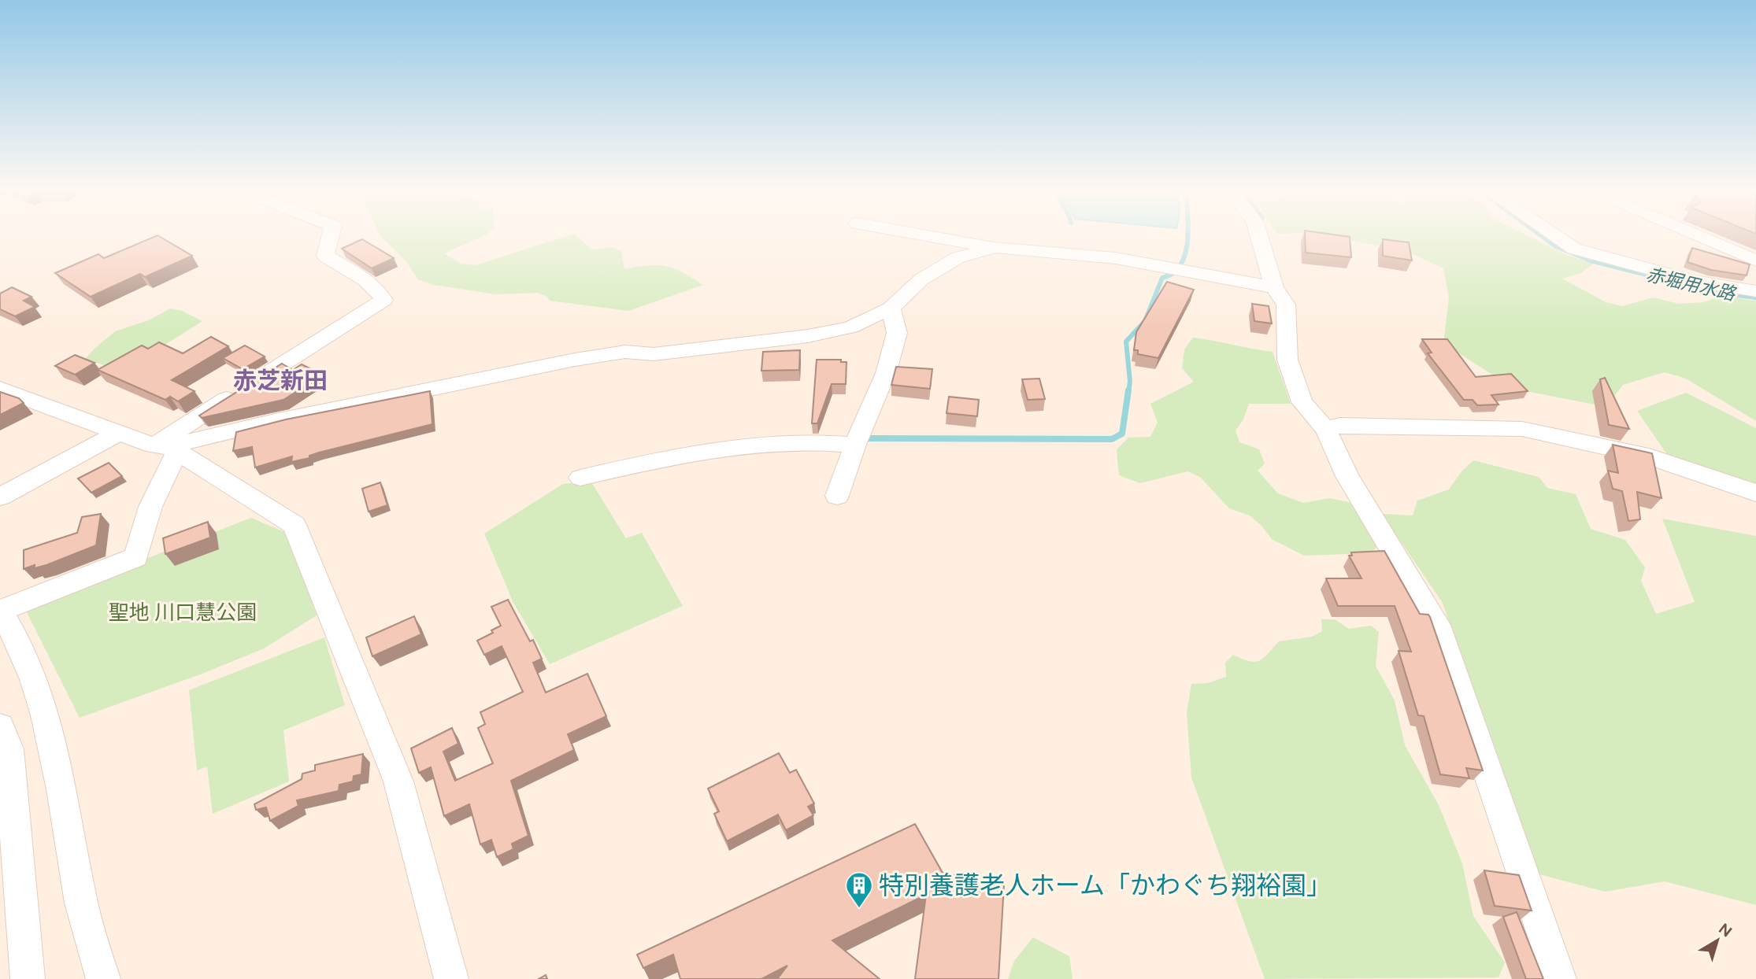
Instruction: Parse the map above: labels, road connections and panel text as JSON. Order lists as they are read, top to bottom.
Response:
{
  "districts": ["赤芝新田"],
  "water": ["赤堀用水路"],
  "parks": ["聖地 川口慧公園"],
  "places": {
    "building": ["特別養護老人ホーム「かわぐち翔裕園」"]
  },
  "north": "top right"
}
